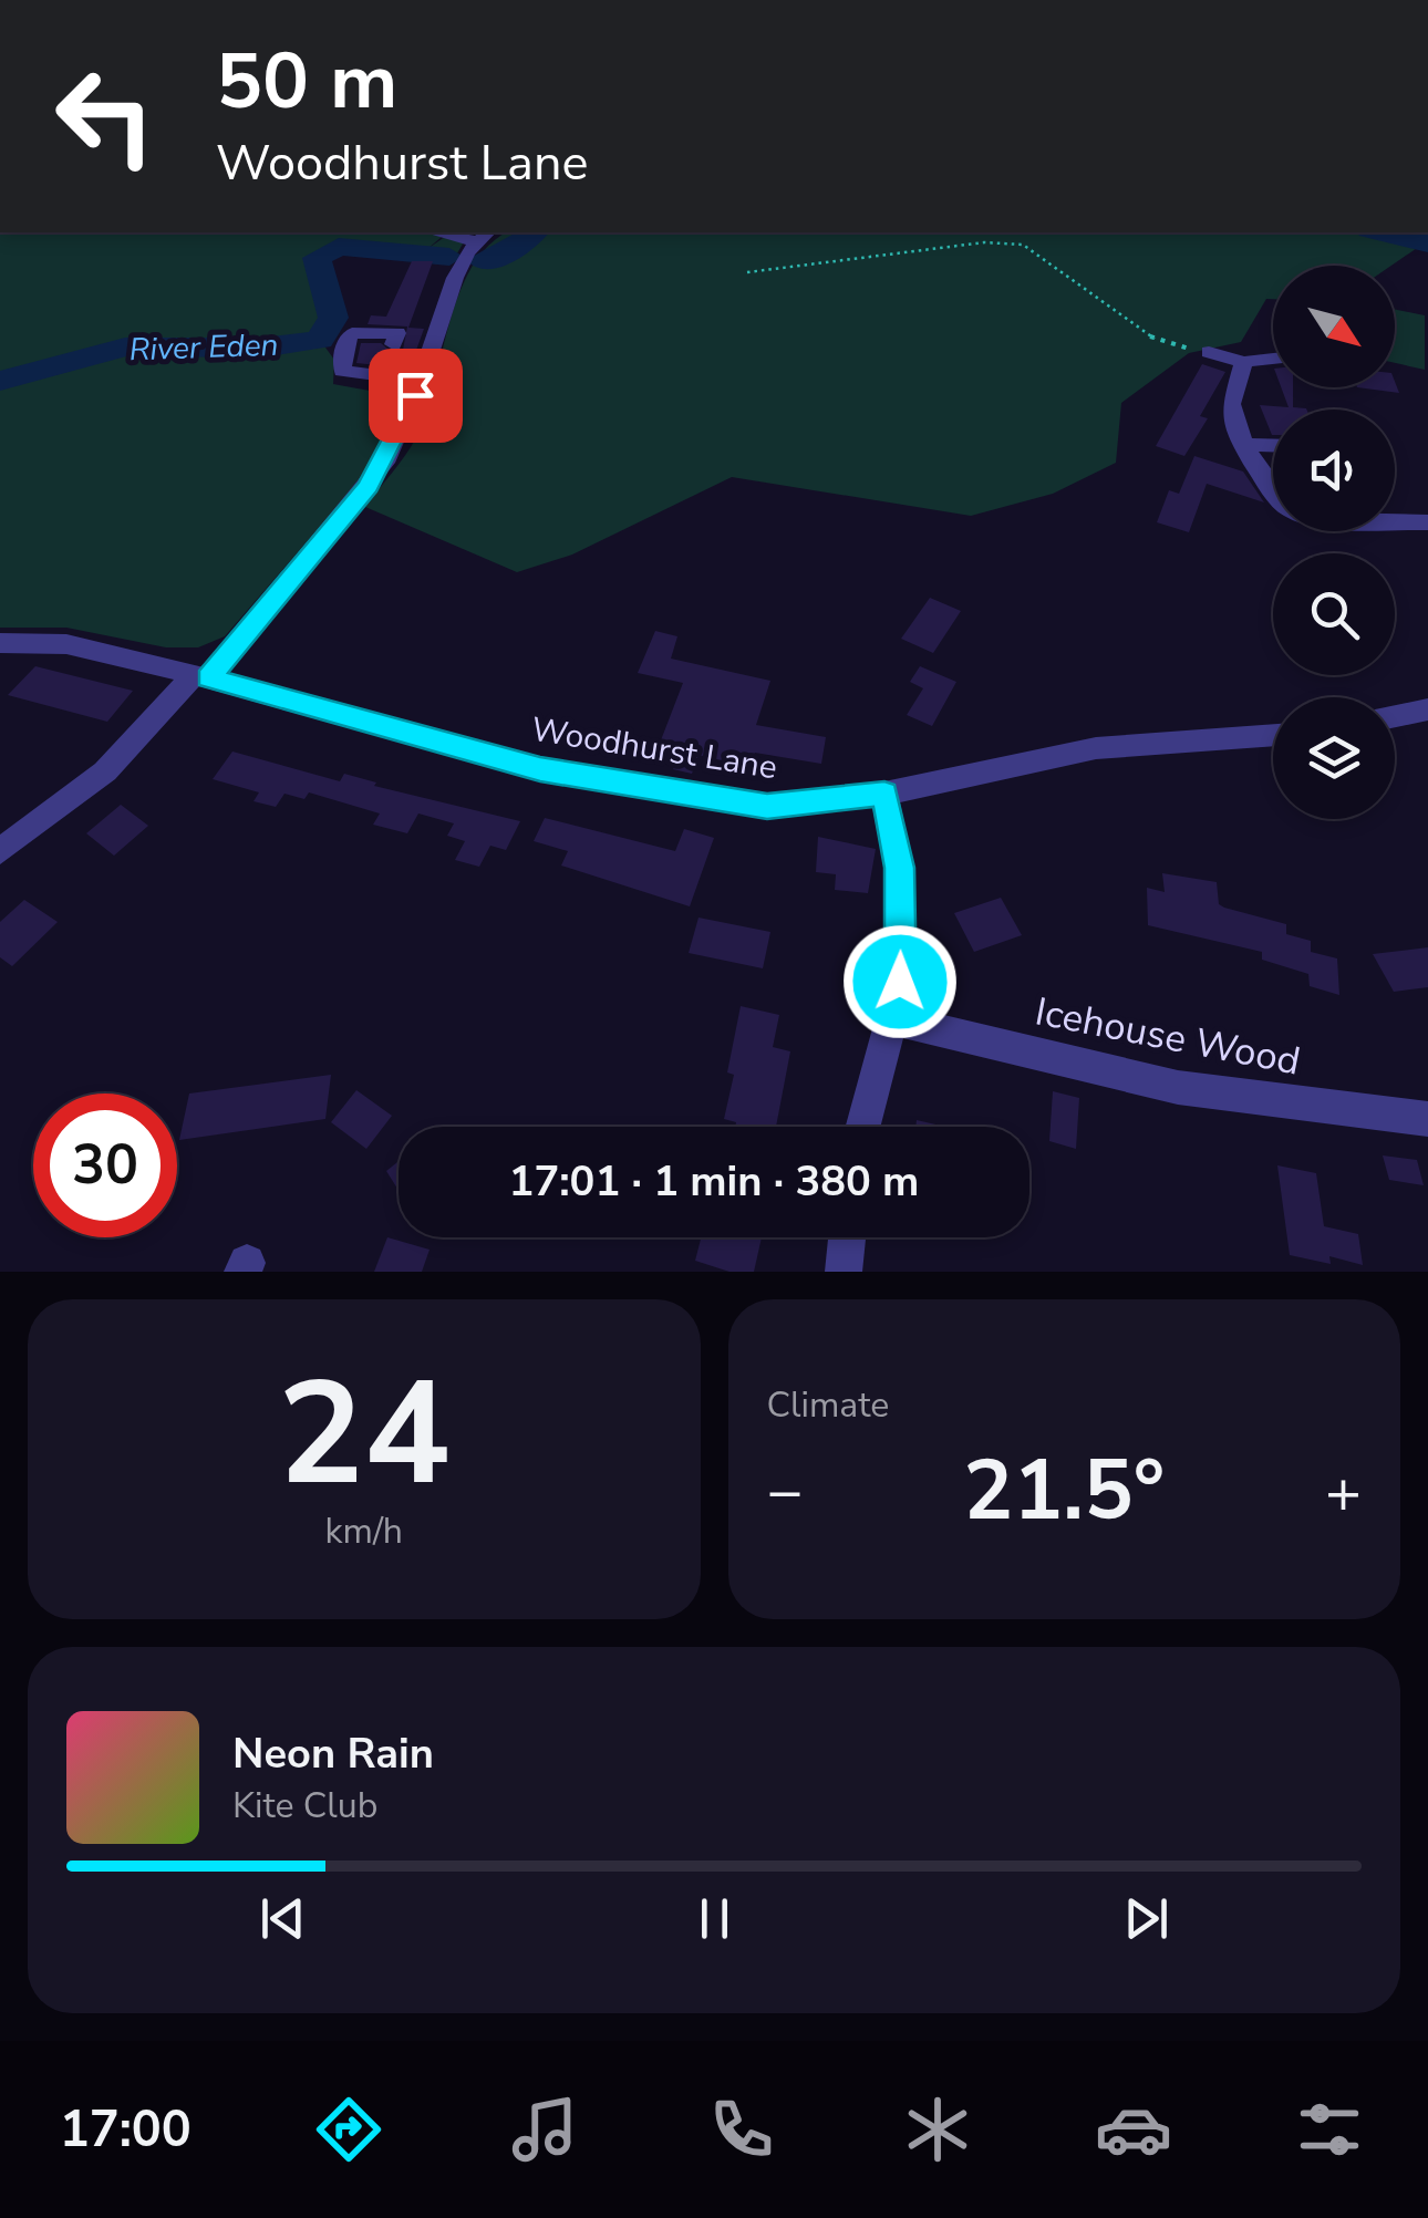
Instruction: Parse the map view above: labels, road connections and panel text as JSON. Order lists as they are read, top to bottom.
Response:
{
  "streets": {
    "street": ["Woodhurst Lane", "Icehouse Wood"]
  },
  "water": ["River Eden"],
  "north": "bottom right",
  "page": {
    "turn": ["50 m", "Woodhurst Lane"],
    "limit": "30",
    "trip": "17:01 · 1 min · 380 m",
    "tile": [
      ["24", "km/h"],
      "Climate"
    ],
    "heat": ["−", "21.5°", "+"],
    "song": ["Neon Rain", "Kite Club"],
    "tabs": "17:00"
  }
}
